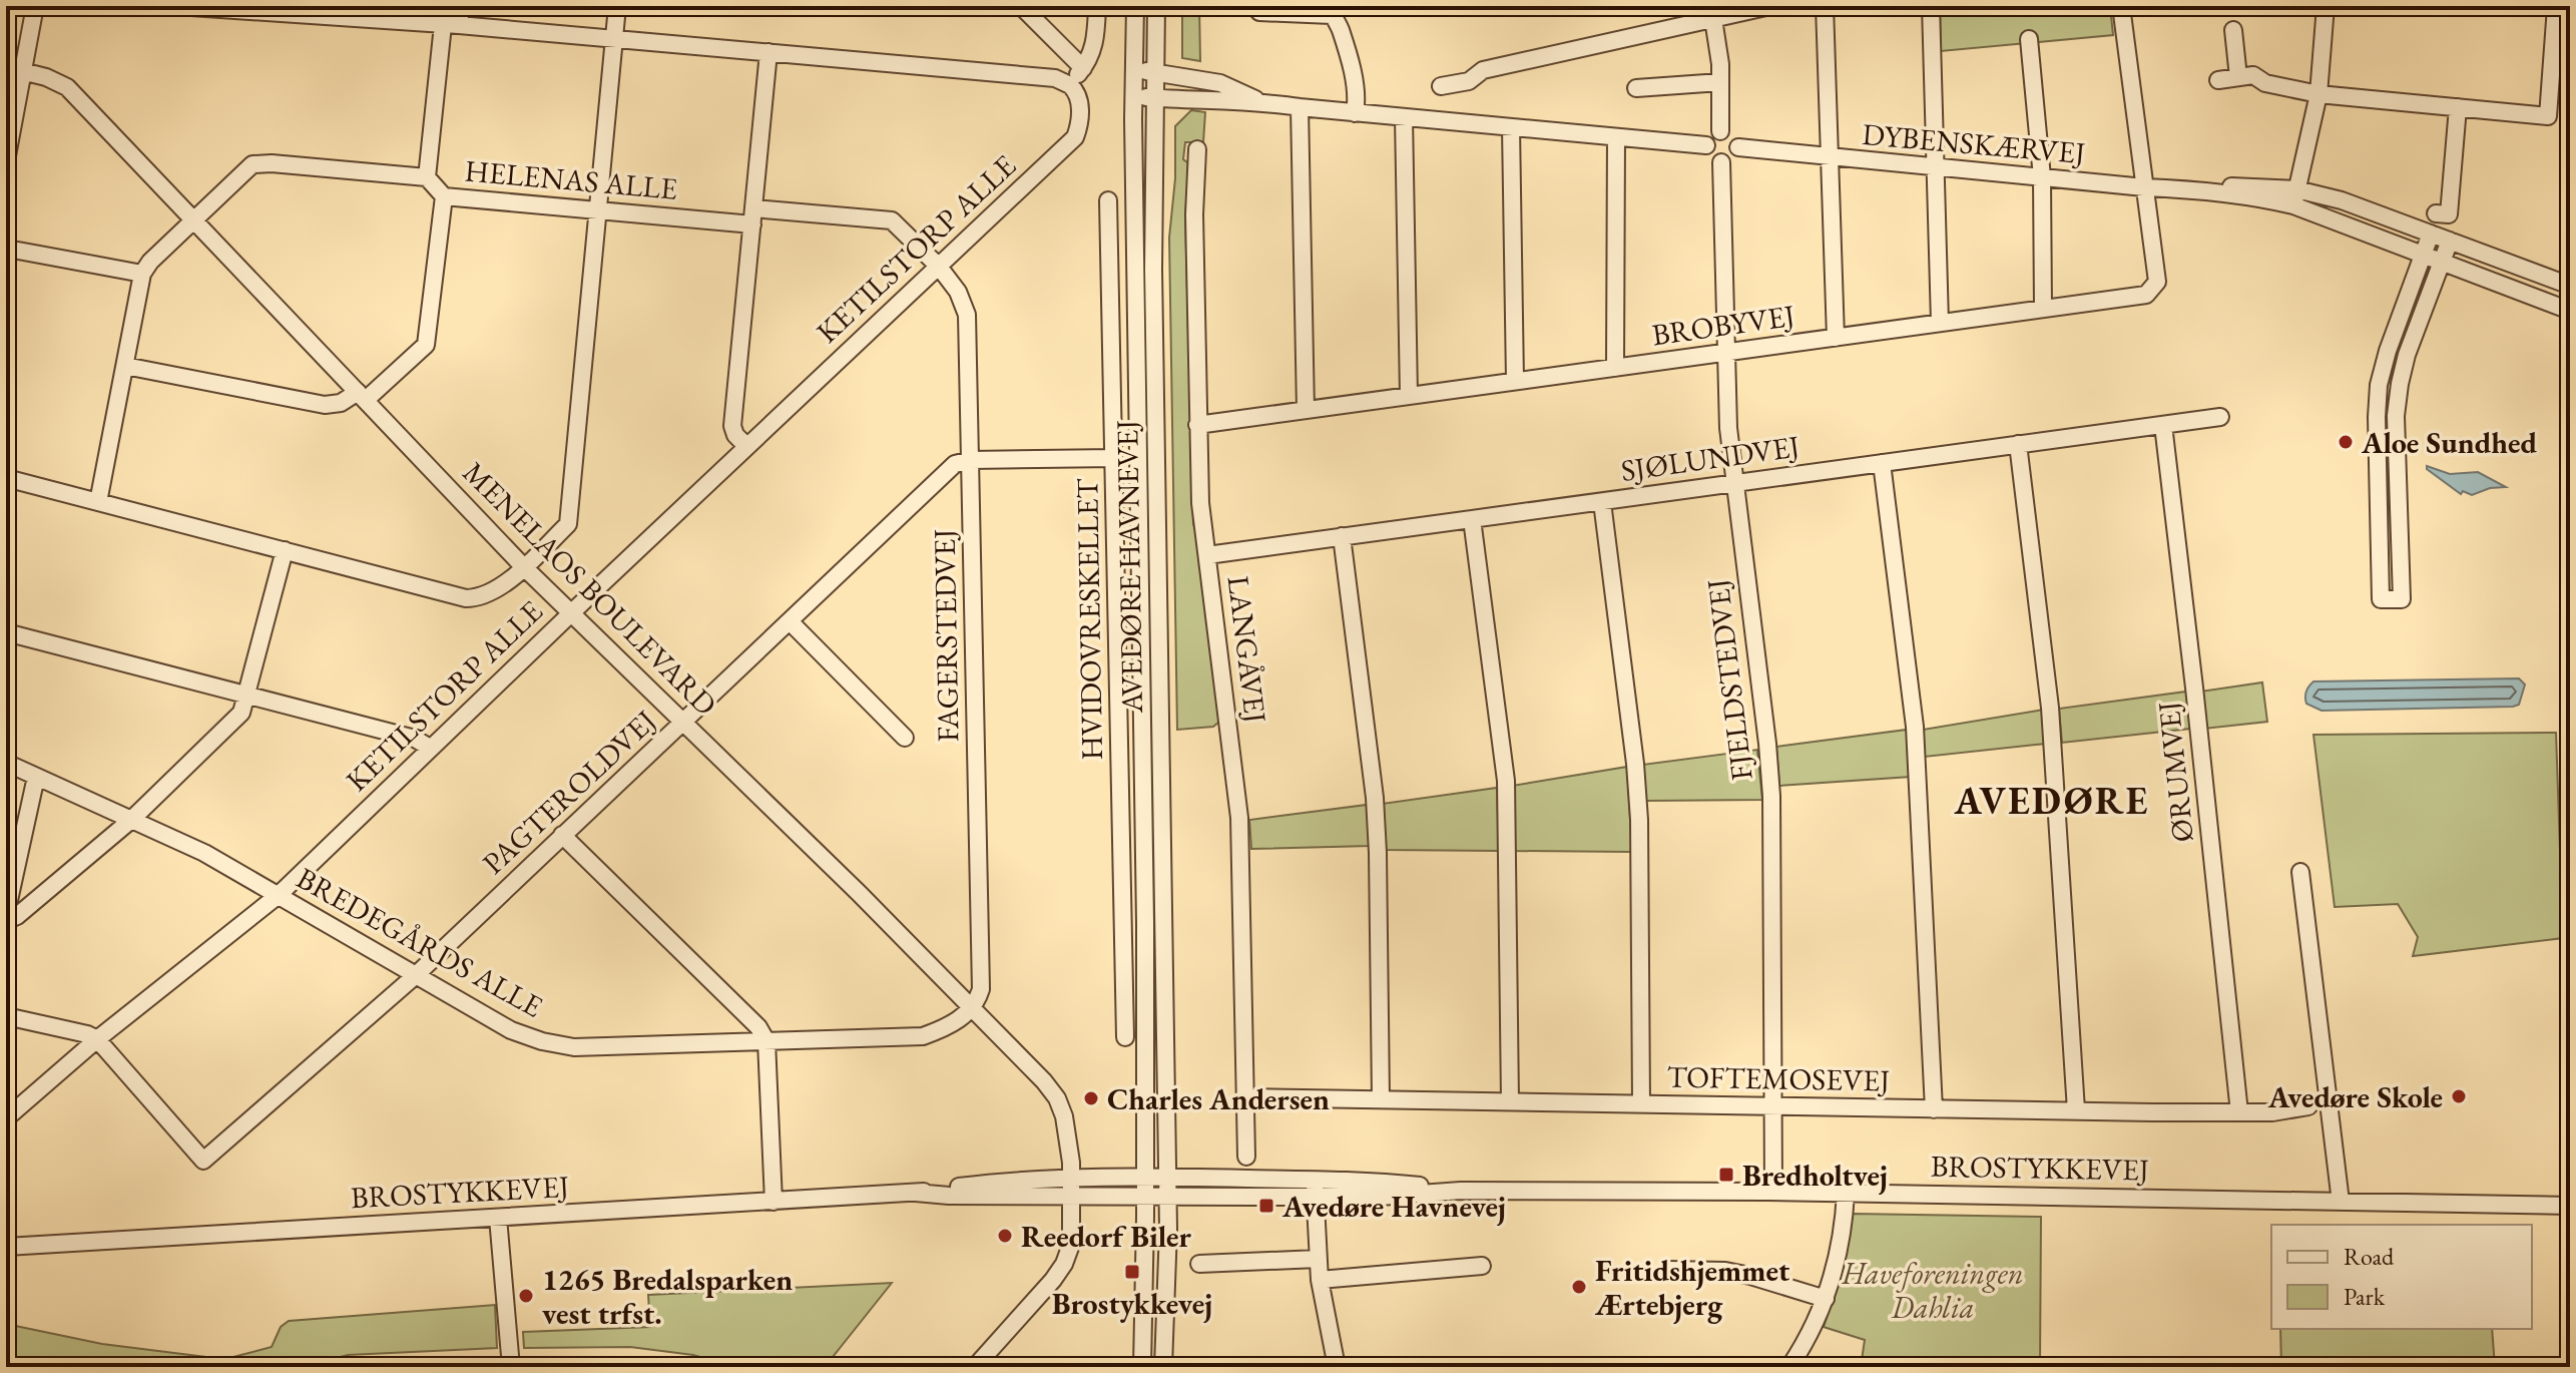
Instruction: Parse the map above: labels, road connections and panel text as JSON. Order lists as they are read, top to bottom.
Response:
{
  "streets": {
    "street": [
      "DYBENSKÆRVEJ",
      "HELENAS ALLE",
      "KETILSTORP ALLE",
      "BROBYVEJ",
      "SJØLUNDVEJ",
      "AVEDØRE HAVNEVEJ",
      "MENELAOS BOULEVARD",
      "HVIDOVRESKELLET",
      "FAGERSTEDVEJ",
      "LANGÅVEJ",
      "FJELDSTEDVEJ",
      "ØRUMVEJ",
      "PAGTEROLDVEJ",
      "BREDEGÅRDS ALLE",
      "TOFTEMOSEVEJ",
      "BROSTYKKEVEJ"
    ]
  },
  "crossings": [
    ["DYBENSKÆRVEJ", "BROBYVEJ"],
    ["DYBENSKÆRVEJ", "FJELDSTEDVEJ"],
    ["HELENAS ALLE", "KETILSTORP ALLE"],
    ["HELENAS ALLE", "MENELAOS BOULEVARD"],
    ["HELENAS ALLE", "FAGERSTEDVEJ"],
    ["KETILSTORP ALLE", "MENELAOS BOULEVARD"],
    ["KETILSTORP ALLE", "FAGERSTEDVEJ"],
    ["KETILSTORP ALLE", "PAGTEROLDVEJ"],
    ["KETILSTORP ALLE", "BREDEGÅRDS ALLE"],
    ["BROBYVEJ", "LANGÅVEJ"],
    ["BROBYVEJ", "FJELDSTEDVEJ"],
    ["SJØLUNDVEJ", "LANGÅVEJ"],
    ["SJØLUNDVEJ", "FJELDSTEDVEJ"],
    ["SJØLUNDVEJ", "ØRUMVEJ"],
    ["AVEDØRE HAVNEVEJ", "BROSTYKKEVEJ"],
    ["MENELAOS BOULEVARD", "FAGERSTEDVEJ"],
    ["MENELAOS BOULEVARD", "PAGTEROLDVEJ"],
    ["MENELAOS BOULEVARD", "BREDEGÅRDS ALLE"],
    ["MENELAOS BOULEVARD", "BROSTYKKEVEJ"],
    ["FAGERSTEDVEJ", "PAGTEROLDVEJ"],
    ["FAGERSTEDVEJ", "BREDEGÅRDS ALLE"],
    ["LANGÅVEJ", "TOFTEMOSEVEJ"],
    ["FJELDSTEDVEJ", "TOFTEMOSEVEJ"],
    ["FJELDSTEDVEJ", "BROSTYKKEVEJ"],
    ["ØRUMVEJ", "TOFTEMOSEVEJ"],
    ["PAGTEROLDVEJ", "BREDEGÅRDS ALLE"]
  ],
  "districts": ["AVEDØRE"],
  "parks": ["Haveforeningen Dahlia"],
  "places": {
    "other": [
      "Aloe Sundhed",
      "Avedøre Skole",
      "Charles Andersen",
      "Reedorf Biler",
      "Fritidshjemmet Ærtebjerg",
      "1265 Bredalsparken vest trfst."
    ],
    "transit": ["Bredholtvej", "Avedøre Havnevej", "Brostykkevej"]
  },
  "legend": ["Road", "Park"]
}
